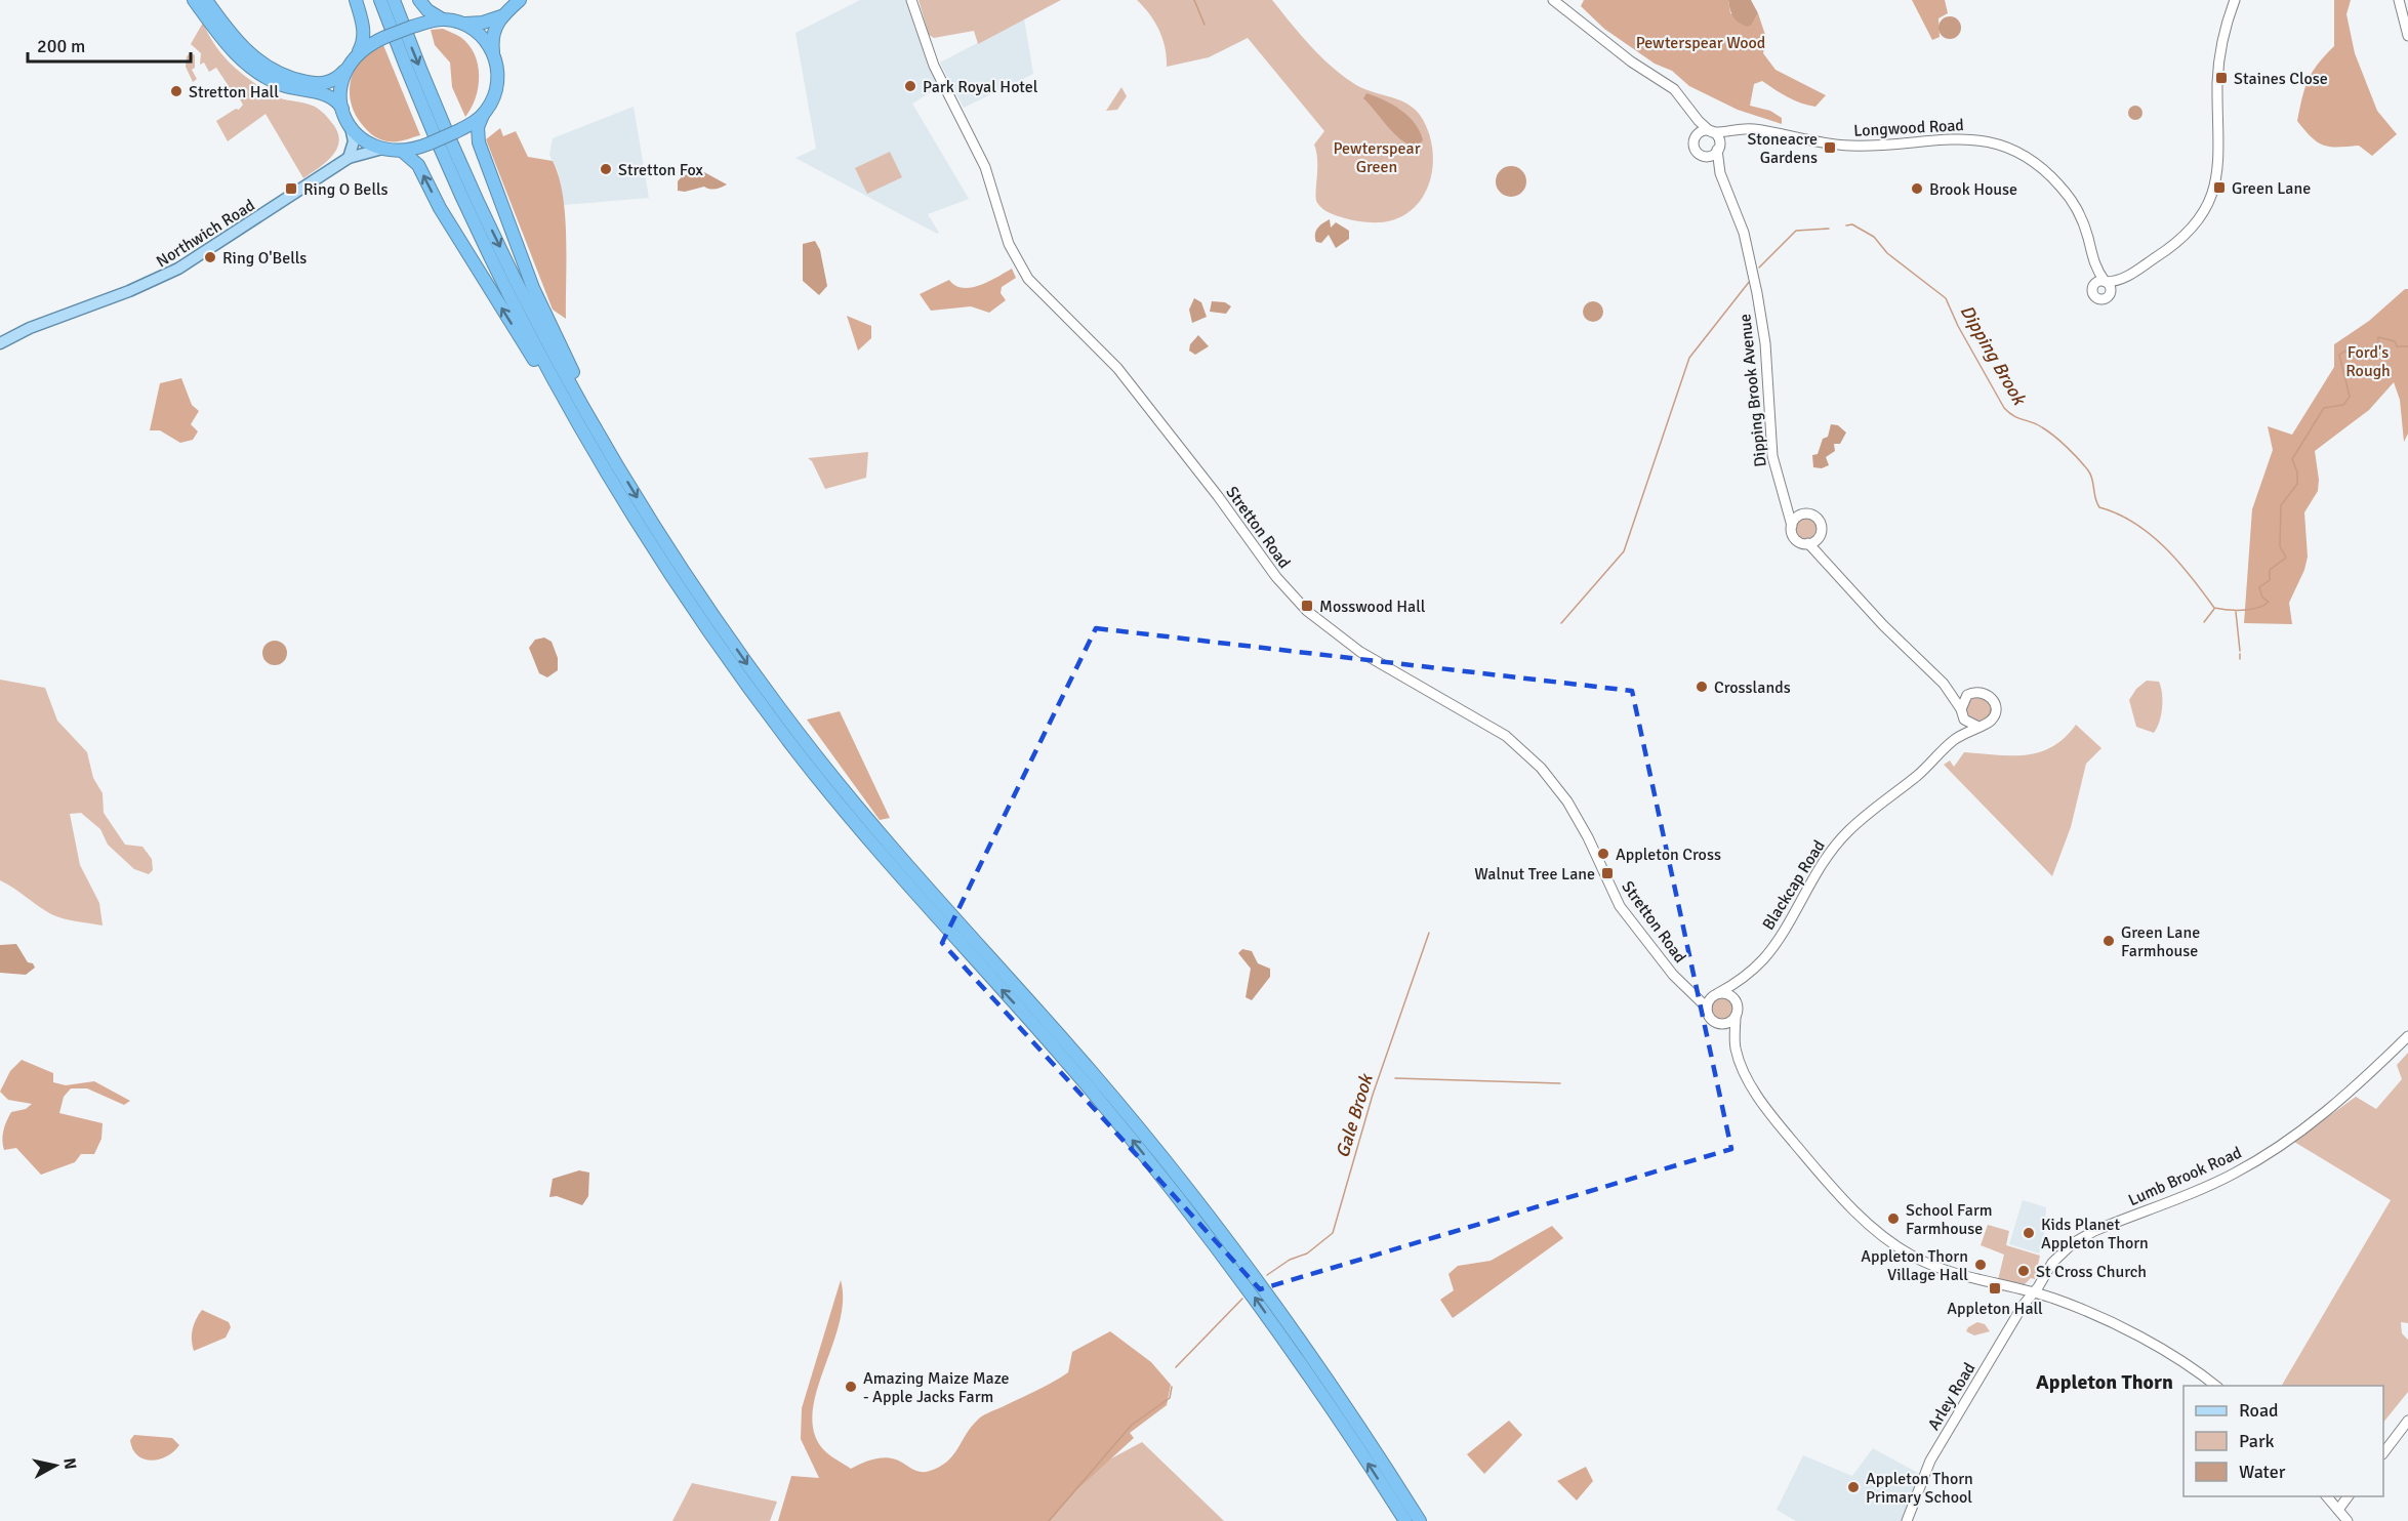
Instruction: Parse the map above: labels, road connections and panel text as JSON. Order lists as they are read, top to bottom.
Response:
{
  "streets": {
    "main road": ["Northwich Road"],
    "street": [
      "Longwood Road",
      "Dipping Brook Avenue",
      "Stretton Road",
      "Blackcap Road",
      "Lumb Brook Road",
      "Arley Road"
    ]
  },
  "crossings": [
    ["Longwood Road", "Dipping Brook Avenue"],
    ["Stretton Road", "Blackcap Road"],
    ["Lumb Brook Road", "Arley Road"]
  ],
  "districts": ["Appleton Thorn"],
  "water": ["Dipping Brook", "Gale Brook"],
  "parks": ["Pewterspear Wood", "Pewterspear Green", "Ford's Rough"],
  "places": {
    "transit": [
      "Staines Close",
      "Stoneacre Gardens",
      "Green Lane",
      "Ring O Bells",
      "Mosswood Hall",
      "Walnut Tree Lane",
      "Appleton Hall"
    ],
    "other": [
      "Park Royal Hotel",
      "Stretton Hall",
      "Stretton Fox",
      "Brook House",
      "Ring O'Bells",
      "Crosslands",
      "Appleton Cross",
      "Green Lane Farmhouse",
      "School Farm Farmhouse",
      "Kids Planet Appleton Thorn",
      "Appleton Thorn Village Hall",
      "St Cross Church",
      "Amazing Maize Maze - Apple Jacks Farm",
      "Appleton Thorn Primary School"
    ]
  },
  "legend": ["Road", "Park", "Water"],
  "scale_bar": "200 m",
  "north": "right"
}
